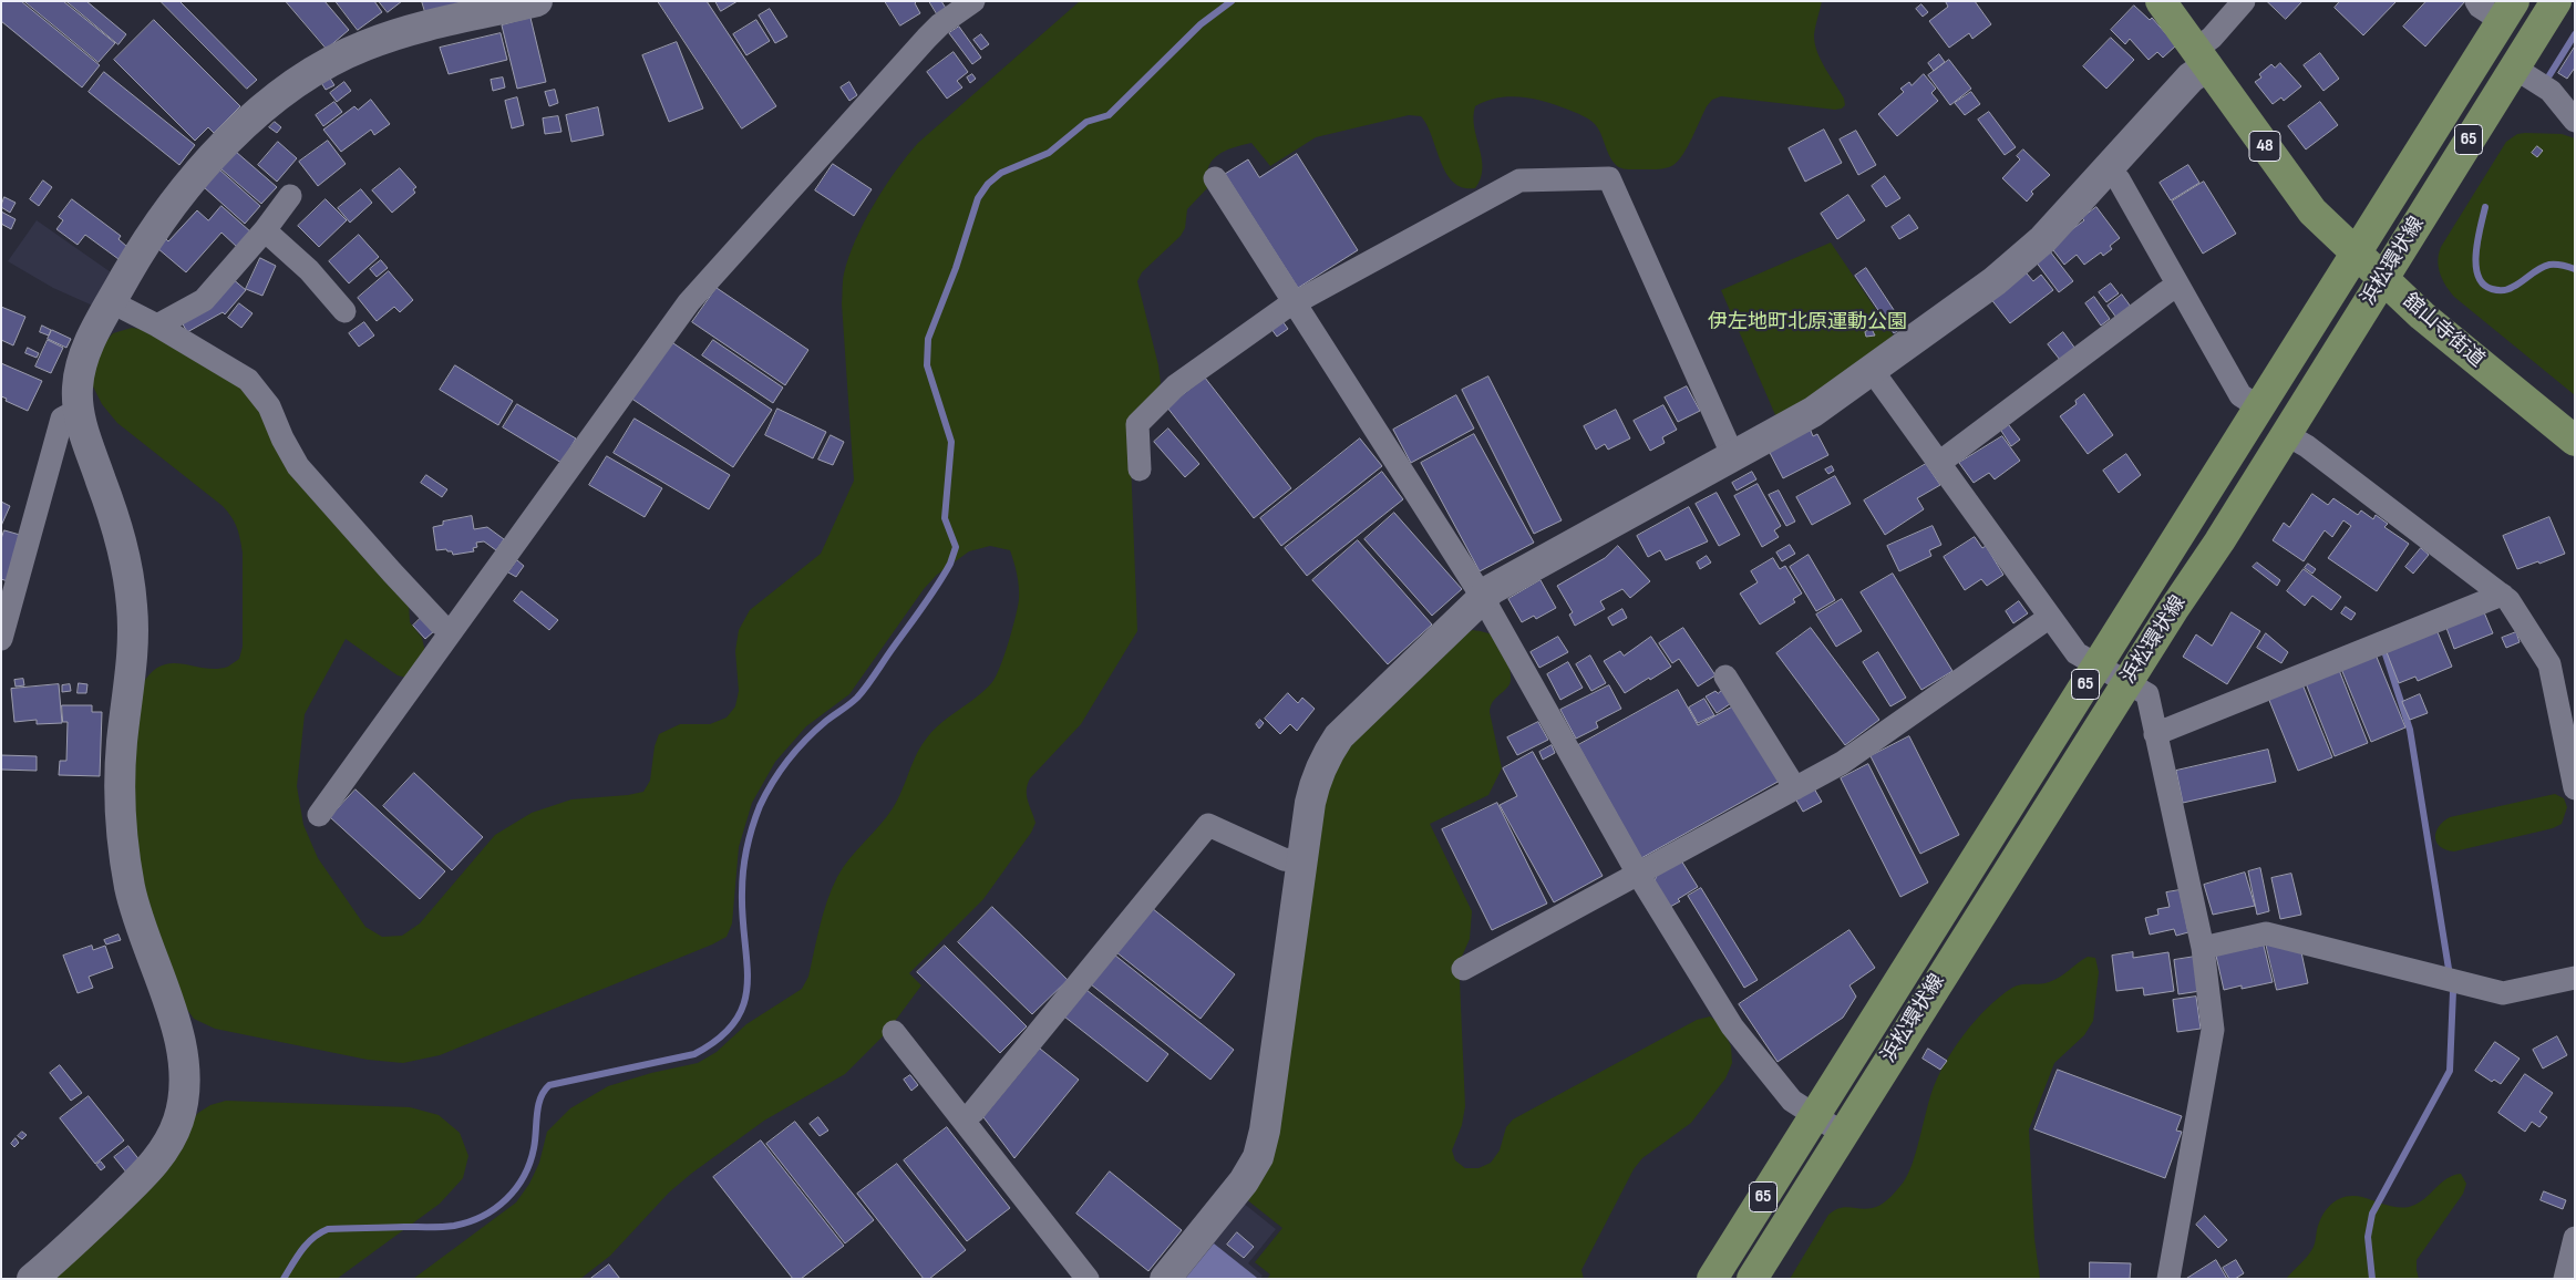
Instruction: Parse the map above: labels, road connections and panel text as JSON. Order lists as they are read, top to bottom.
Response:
{
  "streets": {
    "main road": [
      "65",
      "48",
      "浜松環状線",
      "舘山寺街道"
    ]
  },
  "crossings": [
    ["浜松環状線", "舘山寺街道"]
  ],
  "parks": ["伊左地町北原運動公園"]
}
